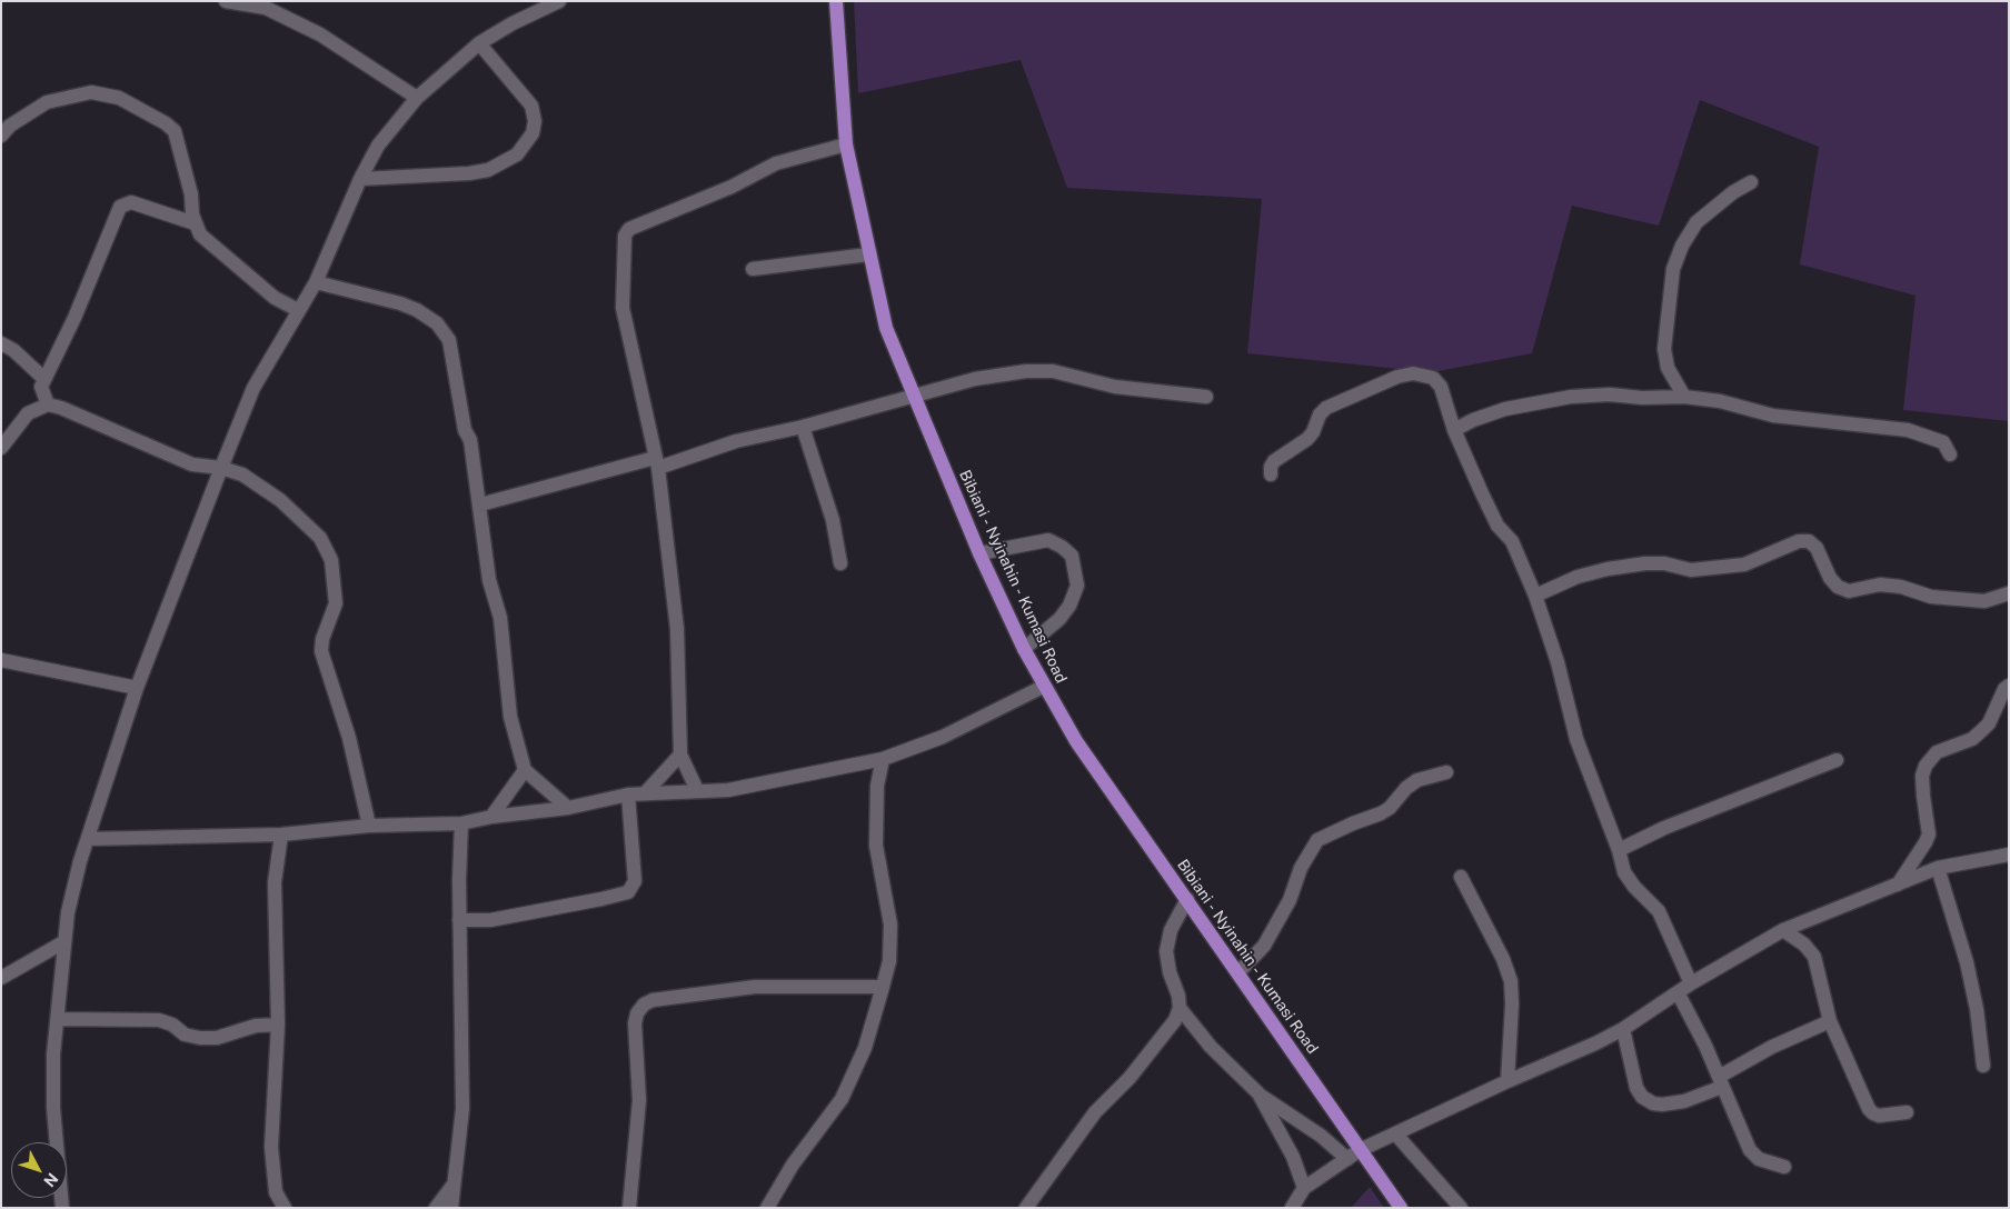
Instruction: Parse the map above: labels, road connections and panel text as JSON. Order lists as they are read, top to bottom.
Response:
{
  "streets": {
    "main road": ["Bibiani - Nyinahin - Kumasi Road"]
  },
  "north": "bottom right"
}
